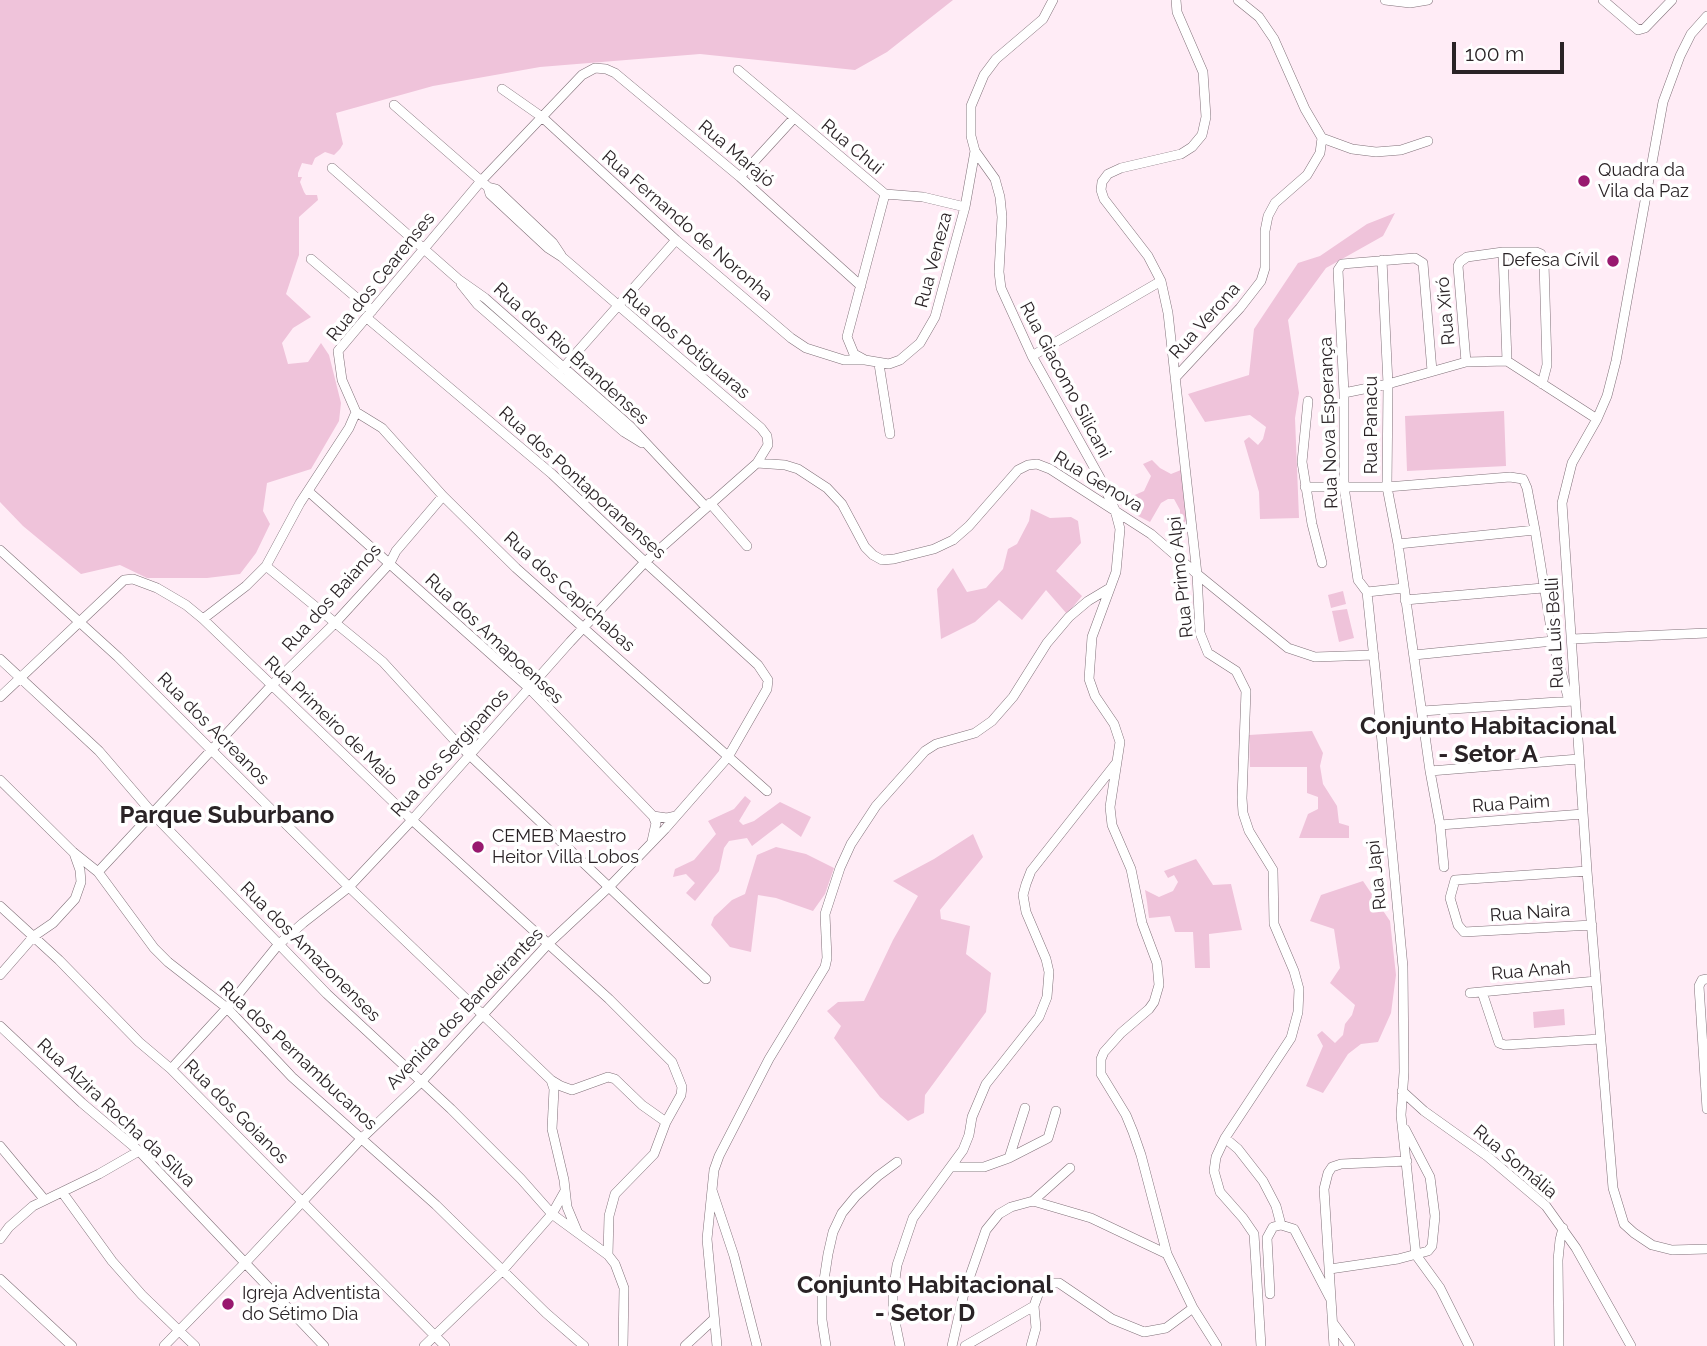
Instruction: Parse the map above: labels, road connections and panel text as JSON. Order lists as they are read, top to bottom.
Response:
{
  "streets": {
    "street": [
      "Rua Chui",
      "Rua Marajó",
      "Rua Fernando de Noronha",
      "Rua Veneza",
      "Rua dos Cearenses",
      "Rua Xiró",
      "Rua Verona",
      "Rua dos Potiguaras",
      "Rua dos Rio Brandenses",
      "Rua Giacomo Silicani",
      "Rua Nova Esperança",
      "Rua Panacu",
      "Rua Genova",
      "Rua dos Pontaporanenses",
      "Rua Primo Alpi",
      "Rua dos Capichabas",
      "Rua dos Baianos",
      "Rua Luis Belli",
      "Rua dos Amapoenses",
      "Rua Primeiro de Maio",
      "Rua dos Acreanos",
      "Rua dos Sergipanos",
      "Rua Paim",
      "Rua Japi",
      "Rua Naira",
      "Rua dos Amazonenses",
      "Rua Anah",
      "Avenida dos Bandeirantes",
      "Rua dos Pernambucanos",
      "Rua dos Goianos",
      "Rua Alzira Rocha da Silva",
      "Rua Somália"
    ]
  },
  "crossings": [
    ["Rua Chui", "Rua Veneza"],
    ["Rua Marajó", "Rua dos Cearenses"],
    ["Rua Fernando de Noronha", "Rua dos Cearenses"],
    ["Rua Veneza", "Rua Giacomo Silicani"],
    ["Rua dos Cearenses", "Rua dos Potiguaras"],
    ["Rua dos Cearenses", "Rua dos Pontaporanenses"],
    ["Rua dos Cearenses", "Rua dos Capichabas"],
    ["Rua Verona", "Rua Primo Alpi"],
    ["Rua dos Potiguaras", "Rua Genova"],
    ["Rua dos Potiguaras", "Rua dos Sergipanos"],
    ["Rua Giacomo Silicani", "Rua Genova"],
    ["Rua Nova Esperança", "Rua Panacu"],
    ["Rua Nova Esperança", "Rua Genova"],
    ["Rua Nova Esperança", "Rua Japi"],
    ["Rua Panacu", "Rua Paim"],
    ["Rua Genova", "Rua Primo Alpi"],
    ["Rua Genova", "Rua dos Sergipanos"],
    ["Rua Genova", "Rua Japi"],
    ["Rua dos Pontaporanenses", "Rua dos Sergipanos"],
    ["Rua dos Pontaporanenses", "Avenida dos Bandeirantes"],
    ["Rua dos Capichabas", "Rua dos Baianos"],
    ["Rua dos Capichabas", "Rua dos Sergipanos"],
    ["Rua dos Capichabas", "Avenida dos Bandeirantes"],
    ["Rua dos Baianos", "Rua dos Amapoenses"],
    ["Rua dos Baianos", "Rua Primeiro de Maio"],
    ["Rua dos Baianos", "Rua dos Acreanos"],
    ["Rua dos Baianos", "Rua dos Amazonenses"],
    ["Rua dos Baianos", "Rua dos Pernambucanos"],
    ["Rua Luis Belli", "Rua Paim"],
    ["Rua Luis Belli", "Rua Naira"],
    ["Rua Luis Belli", "Rua Anah"],
    ["Rua dos Amapoenses", "Rua dos Sergipanos"],
    ["Rua Primeiro de Maio", "Rua dos Acreanos"],
    ["Rua Primeiro de Maio", "Rua dos Sergipanos"],
    ["Rua Primeiro de Maio", "Avenida dos Bandeirantes"],
    ["Rua dos Acreanos", "Rua dos Sergipanos"],
    ["Rua dos Acreanos", "Avenida dos Bandeirantes"],
    ["Rua dos Sergipanos", "Rua dos Amazonenses"],
    ["Rua dos Sergipanos", "Rua dos Pernambucanos"],
    ["Rua dos Sergipanos", "Rua dos Goianos"],
    ["Rua Japi", "Rua Somália"],
    ["Rua dos Amazonenses", "Avenida dos Bandeirantes"],
    ["Avenida dos Bandeirantes", "Rua dos Pernambucanos"],
    ["Avenida dos Bandeirantes", "Rua dos Goianos"],
    ["Avenida dos Bandeirantes", "Rua Alzira Rocha da Silva"]
  ],
  "districts": ["Conjunto Habitacional - Setor A", "Parque Suburbano", "Conjunto Habitacional - Setor D"],
  "places": [
    "Quadra da Vila da Paz",
    "Defesa Cívil",
    "CEMEB Maestro Heitor Villa Lobos",
    "Igreja Adventista do Sétimo Dia"
  ],
  "scale_bar": "100 m"
}
